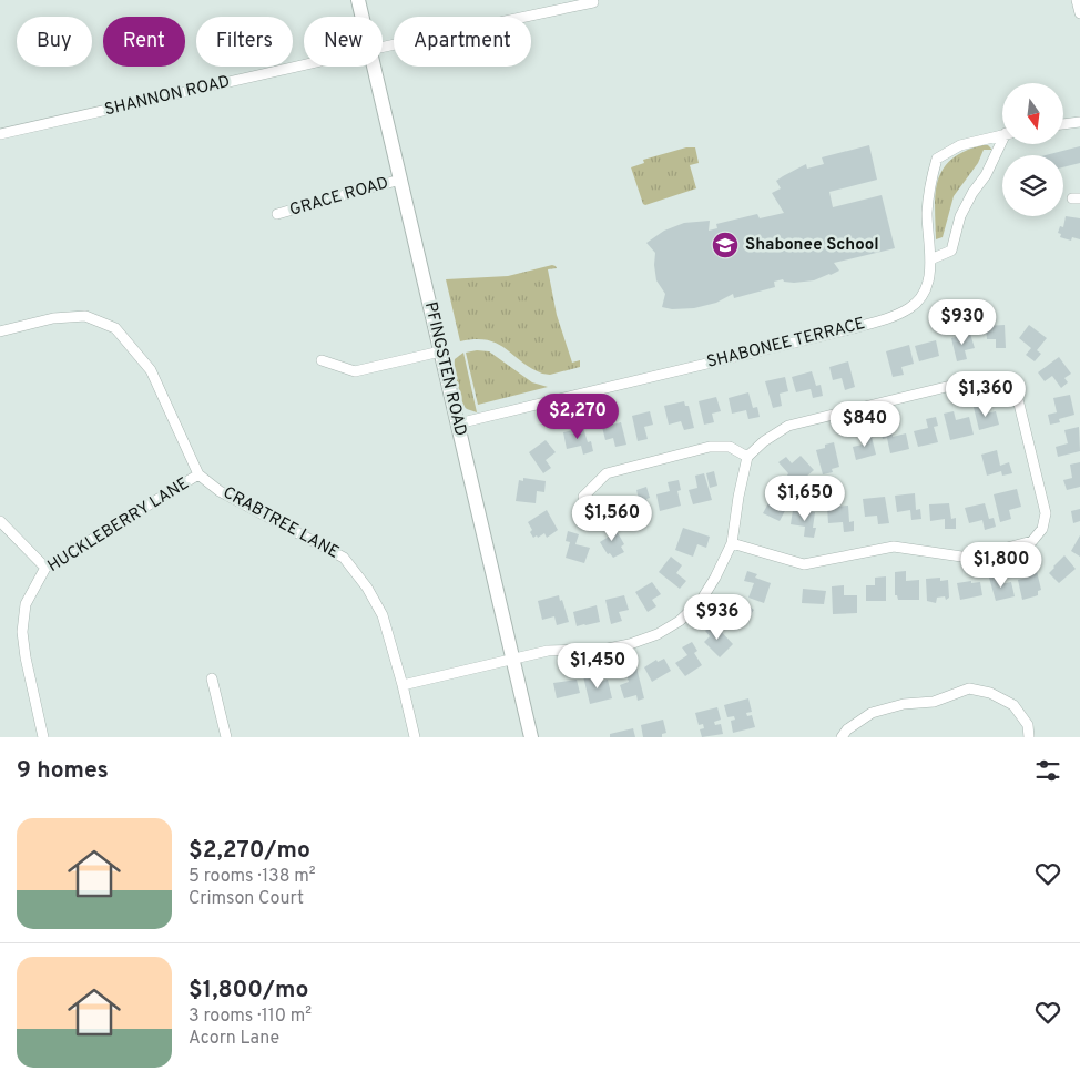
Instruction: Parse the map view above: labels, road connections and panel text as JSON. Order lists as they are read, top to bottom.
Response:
{
  "streets": {
    "main road": ["PFINGSTEN ROAD"],
    "street": [
      "SHANNON ROAD",
      "GRACE ROAD",
      "SHABONEE TERRACE",
      "CRABTREE LANE",
      "HUCKLEBERRY LANE"
    ]
  },
  "crossings": [
    ["GRACE ROAD", "PFINGSTEN ROAD"],
    ["SHABONEE TERRACE", "PFINGSTEN ROAD"],
    ["CRABTREE LANE", "HUCKLEBERRY LANE"]
  ],
  "places": {
    "school or university": ["Shabonee School"]
  },
  "north": "bottom",
  "page": {
    "chip": [
      "Buy",
      "Rent",
      "Filters",
      "New",
      "Apartment"
    ],
    "price": [
      "$930",
      "$1,360",
      "$2,270",
      "$840",
      "$1,650",
      "$1,560",
      "$1,800",
      "$936",
      "$1,450"
    ],
    "heading": "9 homes",
    "list": [
      {
        "name": "$2,270/mo",
        "note": "5 rooms · 138 m² · Crimson Court"
      },
      {
        "name": "$1,800/mo",
        "note": "3 rooms · 110 m² · Acorn Lane"
      }
    ]
  }
}
